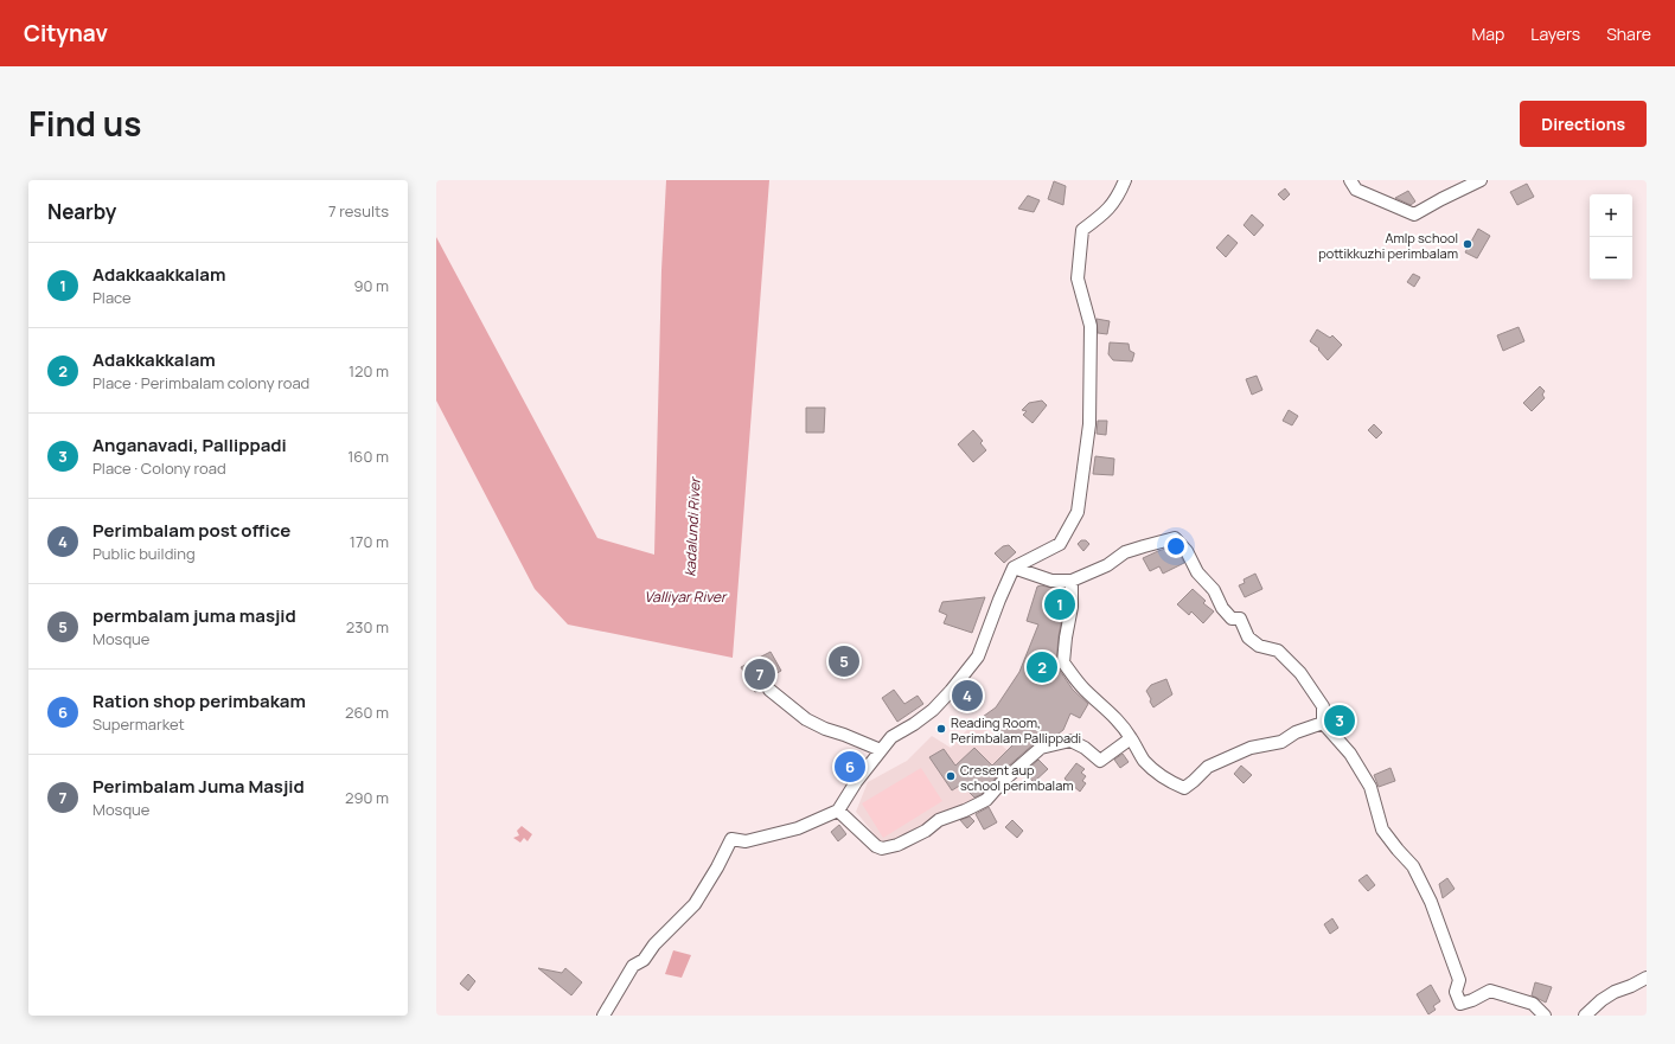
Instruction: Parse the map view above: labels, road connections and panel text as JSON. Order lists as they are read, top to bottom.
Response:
{
  "water": ["kadalundi River", "Valliyar River"],
  "places": ["Amlp school pottikkuzhi perimbalam", "Reading Room, Perimbalam Pallippadi", "Cresent aup school perimbalam"],
  "page": {
    "header": "Citynav",
    "nav": ["Map", "Layers", "Share"],
    "title": "Find us",
    "buttons": "Directions",
    "heading": ["Nearby", "7 results"],
    "map_buttons": ["+", "−"],
    "list": [
      {
        "mark": "1",
        "name": "Adakkaakkalam",
        "note": "Place",
        "value": "90 m"
      },
      {
        "mark": "2",
        "name": "Adakkakkalam",
        "note": "Place · Perimbalam colony road",
        "value": "120 m"
      },
      {
        "mark": "3",
        "name": "Anganavadi, Pallippadi",
        "note": "Place · Colony road",
        "value": "160 m"
      },
      {
        "mark": "4",
        "name": "Perimbalam post office",
        "note": "Public building",
        "value": "170 m"
      },
      {
        "mark": "5",
        "name": "permbalam juma masjid",
        "note": "Mosque",
        "value": "230 m"
      },
      {
        "mark": "6",
        "name": "Ration shop perimbakam",
        "note": "Supermarket",
        "value": "260 m"
      },
      {
        "mark": "7",
        "name": "Perimbalam Juma Masjid",
        "note": "Mosque",
        "value": "290 m"
      }
    ],
    "pins": [
      "1",
      "5",
      "2",
      "7",
      "4",
      "3",
      "6"
    ]
  }
}
